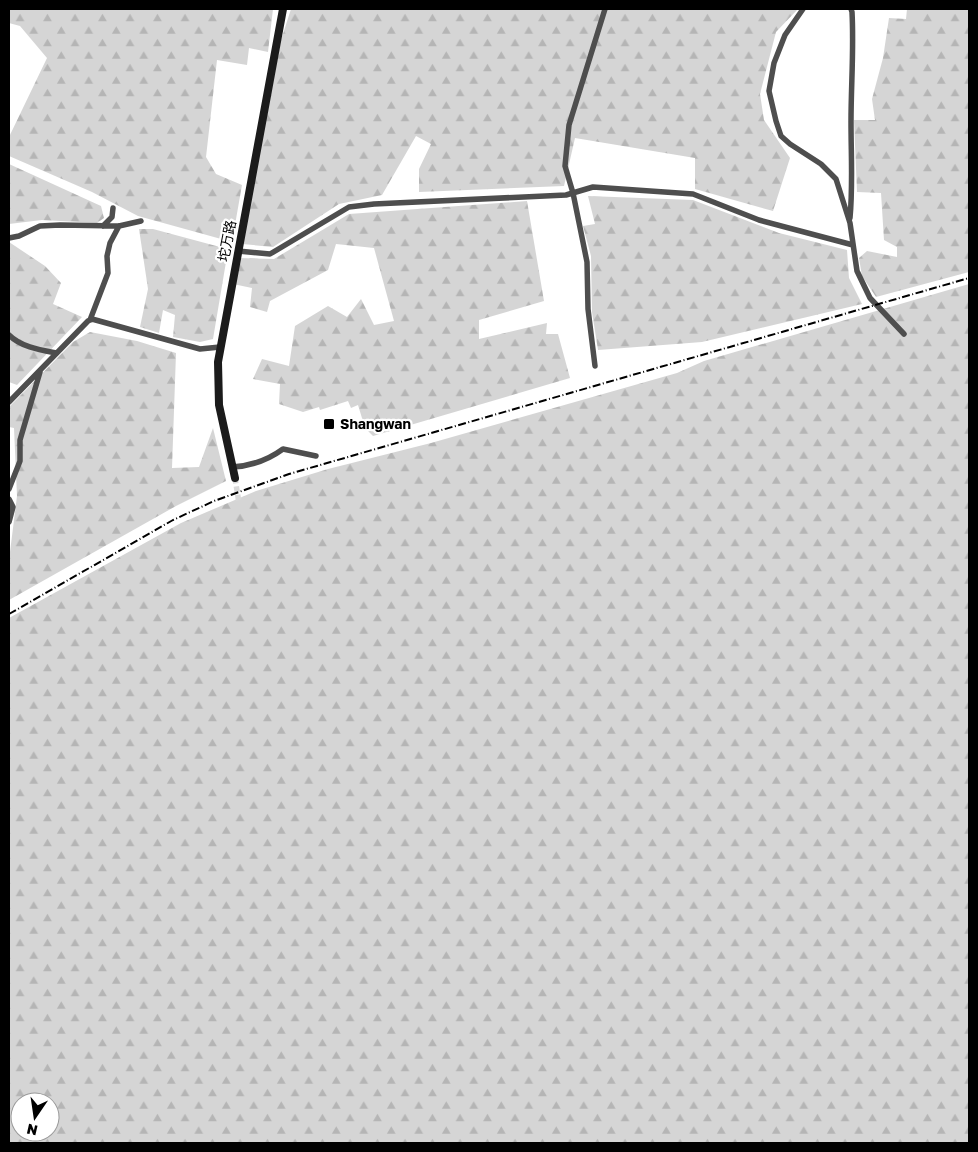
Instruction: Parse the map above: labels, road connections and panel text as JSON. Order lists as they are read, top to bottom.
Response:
{
  "streets": {
    "main road": ["坨万路"]
  },
  "places": {
    "transit": ["Shangwan"]
  },
  "north": "bottom"
}
